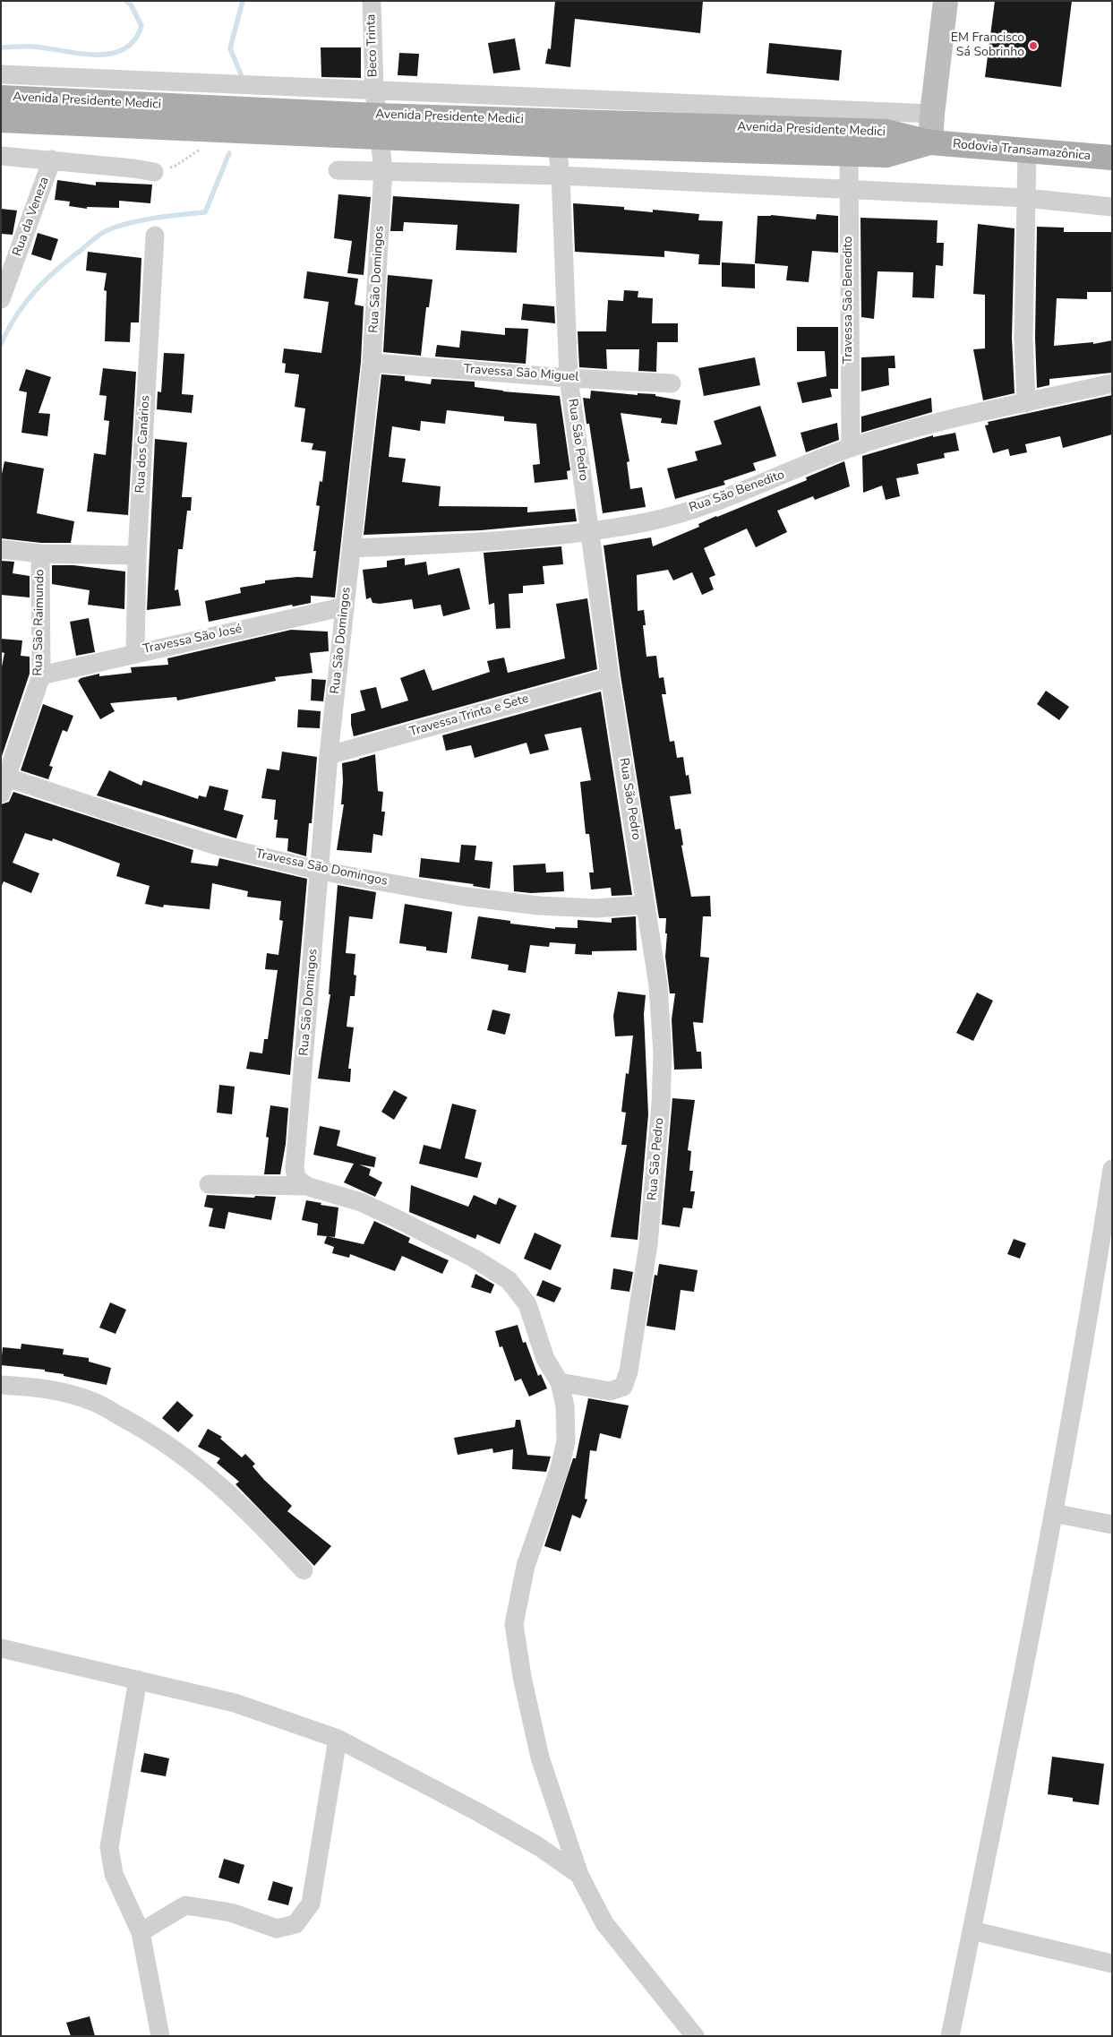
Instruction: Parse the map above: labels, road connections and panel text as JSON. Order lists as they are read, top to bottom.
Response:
{
  "streets": {
    "main road": ["Avenida Presidente Medici", "Rodovia Transamazônica"],
    "street": [
      "Beco Trinta",
      "Rua da Veneza",
      "Rua São Domingos",
      "Travessa São Benedito",
      "Travessa São Miguel",
      "Rua São Pedro",
      "Rua dos Canários",
      "Rua São Benedito",
      "Rua São Raimundo",
      "Travessa São José",
      "Travessa Trinta e Sete",
      "Travessa São Domingos"
    ]
  },
  "crossings": [
    ["Beco Trinta", "Rua São Domingos"],
    ["Avenida Presidente Medici", "Rodovia Transamazônica"],
    ["Avenida Presidente Medici", "Rua São Domingos"],
    ["Avenida Presidente Medici", "Travessa São Benedito"],
    ["Avenida Presidente Medici", "Rua São Pedro"],
    ["Rua São Domingos", "Travessa São Miguel"],
    ["Rua São Domingos", "Rua São Benedito"],
    ["Rua São Domingos", "Travessa São José"],
    ["Rua São Domingos", "Travessa Trinta e Sete"],
    ["Rua São Domingos", "Travessa São Domingos"],
    ["Travessa São Benedito", "Rua São Benedito"],
    ["Travessa São Miguel", "Rua São Pedro"],
    ["Rua São Pedro", "Rua São Benedito"],
    ["Rua São Pedro", "Travessa Trinta e Sete"],
    ["Rua São Pedro", "Travessa São Domingos"],
    ["Rua dos Canários", "Travessa São José"],
    ["Rua São Raimundo", "Travessa São José"],
    ["Rua São Raimundo", "Travessa São Domingos"]
  ],
  "places": ["EM Francisco Sá Sobrinho"]
}
